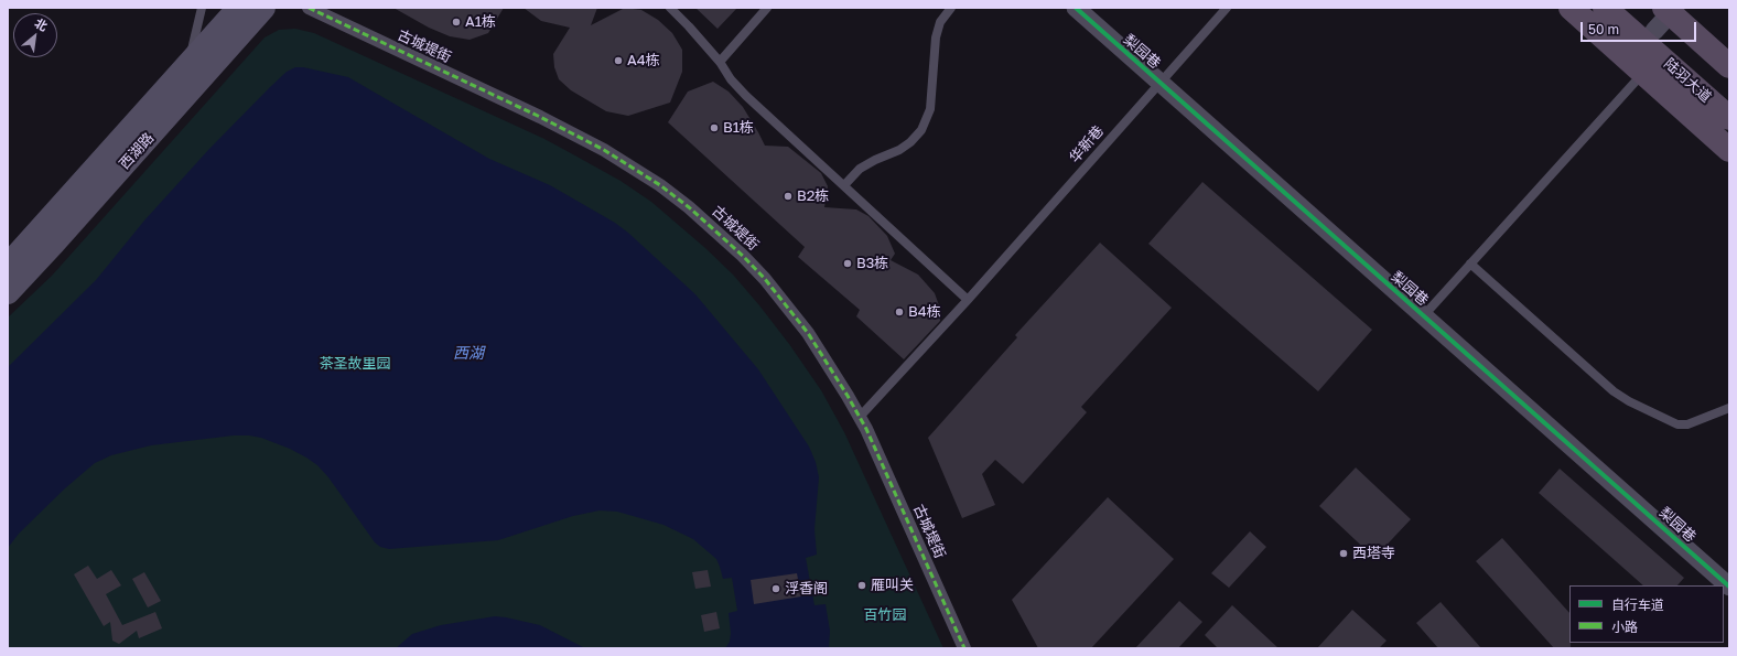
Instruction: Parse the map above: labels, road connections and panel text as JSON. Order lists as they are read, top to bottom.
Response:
{
  "streets": {
    "main road": ["陆羽大道", "西湖路"],
    "street": ["古城堤街", "梨园巷"],
    "lane": ["华新巷"]
  },
  "crossings": [
    ["古城堤街", "华新巷"],
    ["梨园巷", "华新巷"]
  ],
  "water": ["西湖"],
  "parks": ["茶圣故里园", "百竹园"],
  "places": [
    "A1栋",
    "A4栋",
    "B1栋",
    "B2栋",
    "B3栋",
    "B4栋",
    "西塔寺",
    "雁叫关",
    "浮香阁"
  ],
  "legend": ["自行车道", "小路"],
  "scale_bar": "50 m",
  "north": "top right"
}
